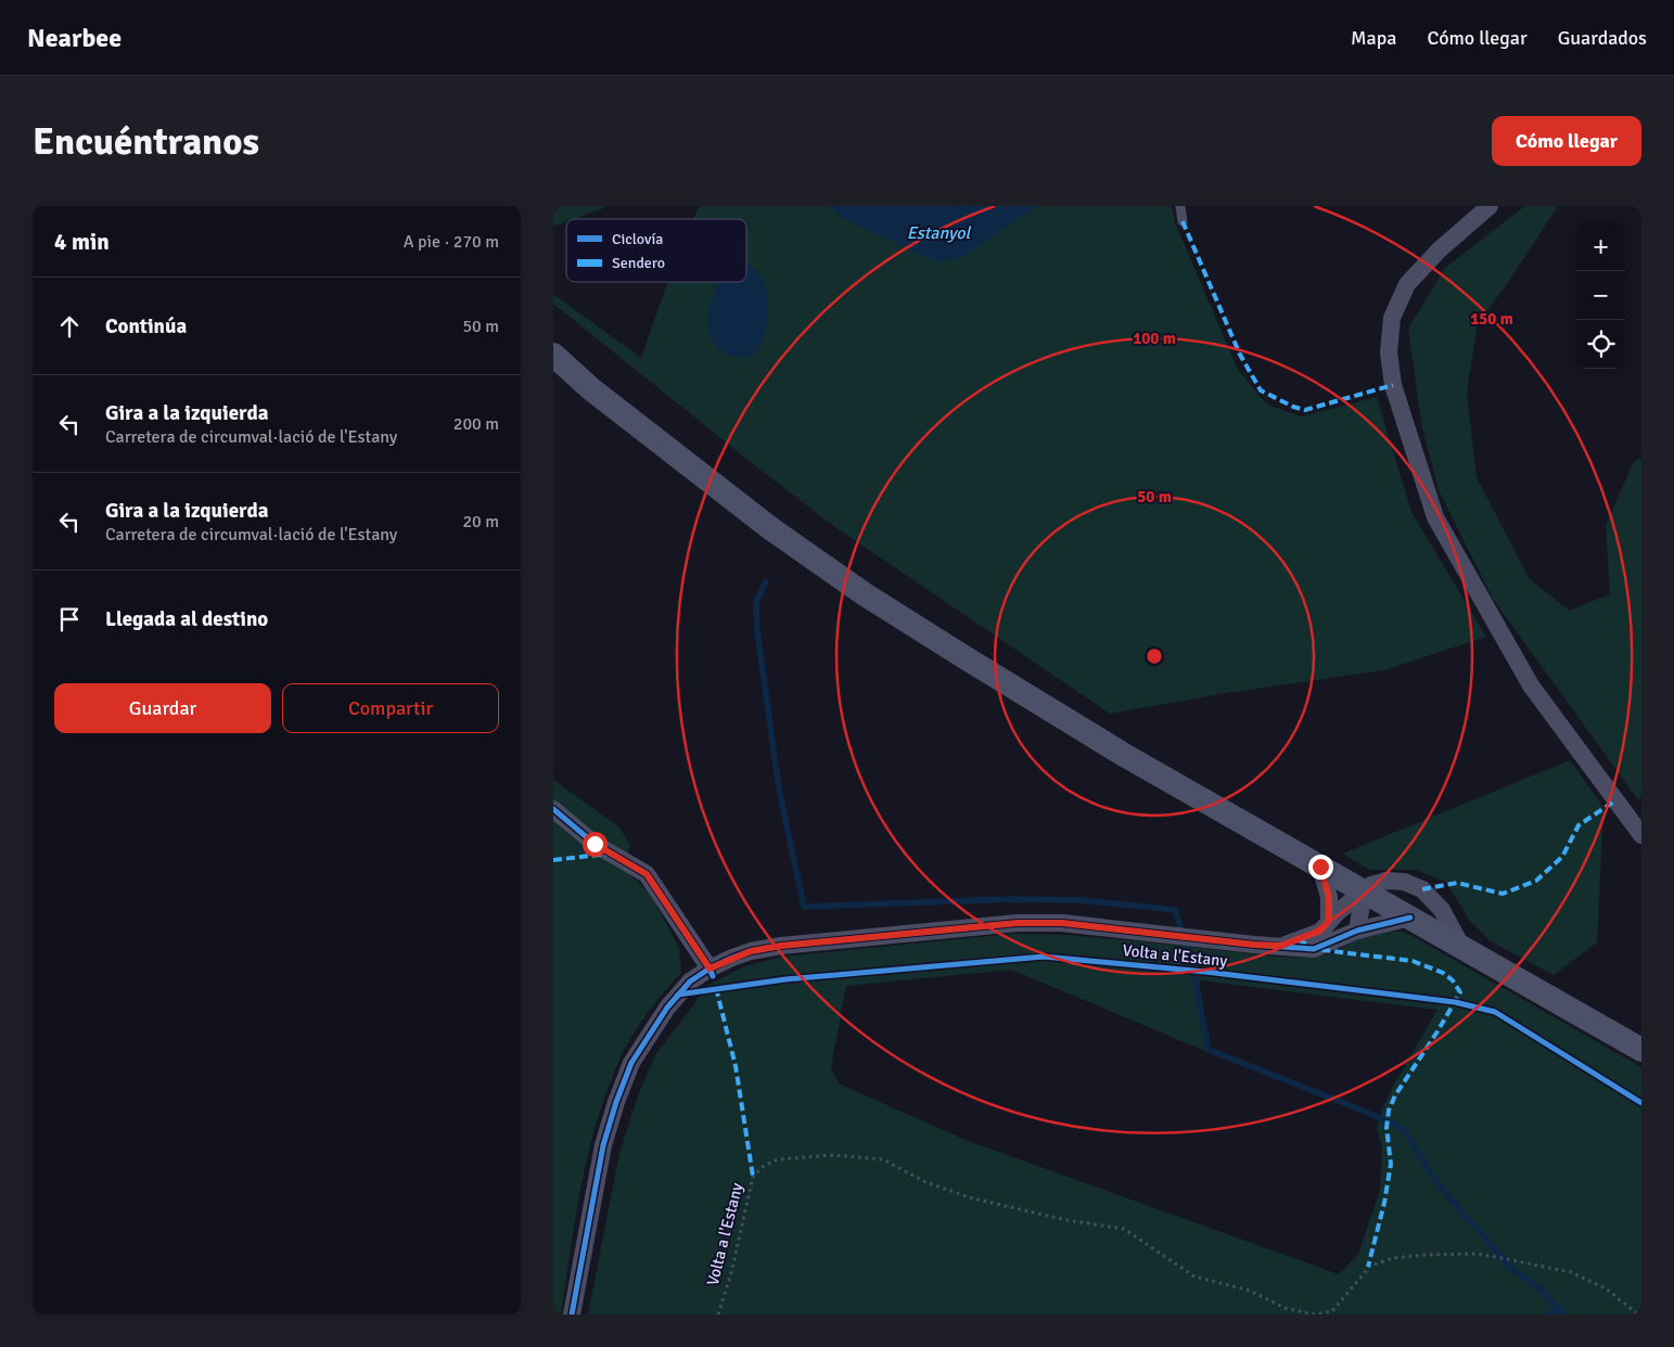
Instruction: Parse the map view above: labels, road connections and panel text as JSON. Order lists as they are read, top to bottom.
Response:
{
  "streets": {
    "cycle path": ["Volta a l'Estany"]
  },
  "water": ["Estanyol"],
  "legend": ["Ciclovía", "Sendero"],
  "page": {
    "header": "Nearbee",
    "nav": ["Mapa", "Cómo llegar", "Guardados"],
    "buttons": [
      "Cómo llegar",
      ["Guardar", "Compartir"]
    ],
    "title": "Encuéntranos",
    "heading": ["4 min", "A pie · 270 m"],
    "map_buttons": ["+", "−"],
    "list": [
      ["Continúa", "50 m"],
      ["Gira a la izquierda", "Carretera de circumval·lació de l'Estany", "200 m"],
      ["Gira a la izquierda", "Carretera de circumval·lació de l'Estany", "20 m"],
      "Llegada al destino"
    ]
  },
  "rings": ["150 m", "100 m", "50 m"]
}
